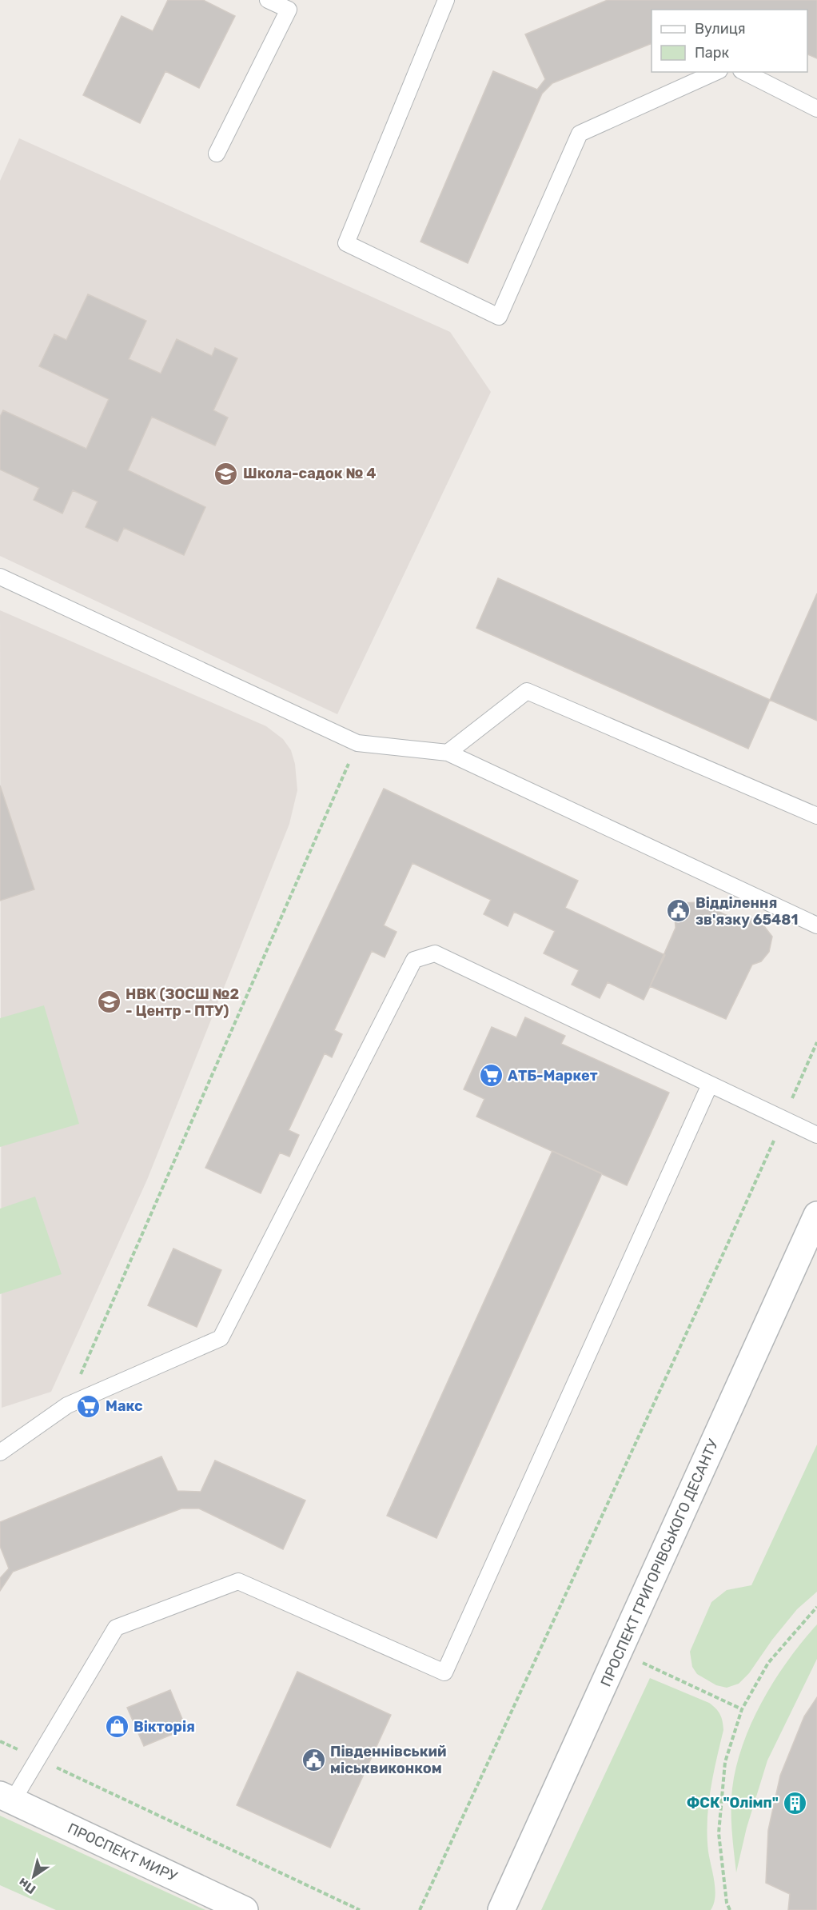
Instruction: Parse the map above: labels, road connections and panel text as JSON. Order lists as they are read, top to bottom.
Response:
{
  "streets": {
    "street": ["ПРОСПЕКТ ГРИГОРІВСЬКОГО ДЕСАНТУ", "ПРОСПЕКТ МИРУ"]
  },
  "places": {
    "school or university": ["Школа-садок № 4", "НВК (ЗОСШ №2 - Центр - ПТУ)"],
    "public building": ["Відділення зв'язку 65481", "Південнівський міськвиконком"],
    "supermarket": ["АТБ-Маркет", "Макс"],
    "shop": ["Вікторія"],
    "building": ["ФСК \"Олімп\""]
  },
  "legend": ["Вулиця", "Парк"],
  "north": "bottom left"
}
